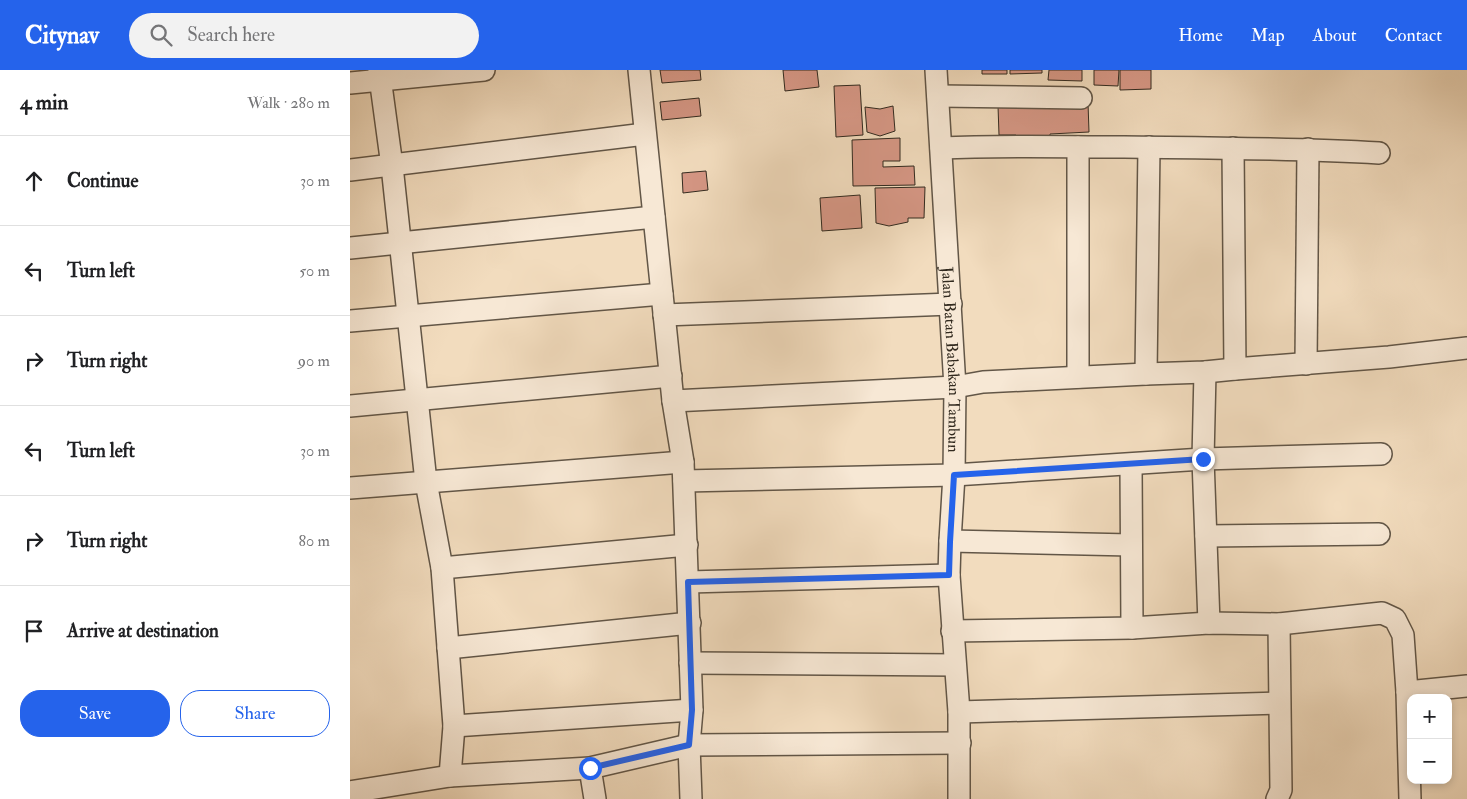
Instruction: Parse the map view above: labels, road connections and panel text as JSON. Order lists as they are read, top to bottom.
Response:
{
  "streets": {
    "street": ["Jalan Batan Babakan Tambun"]
  },
  "page": {
    "header": "Citynav",
    "search": "Search here",
    "nav": [
      "Home",
      "Map",
      "About",
      "Contact"
    ],
    "heading": ["4 min", "Walk · 280 m"],
    "list": [
      ["Continue", "30 m"],
      ["Turn left", "50 m"],
      ["Turn right", "90 m"],
      ["Turn left", "30 m"],
      ["Turn right", "80 m"],
      "Arrive at destination"
    ],
    "buttons": ["Save", "Share"],
    "map_buttons": ["+", "−"]
  }
}
